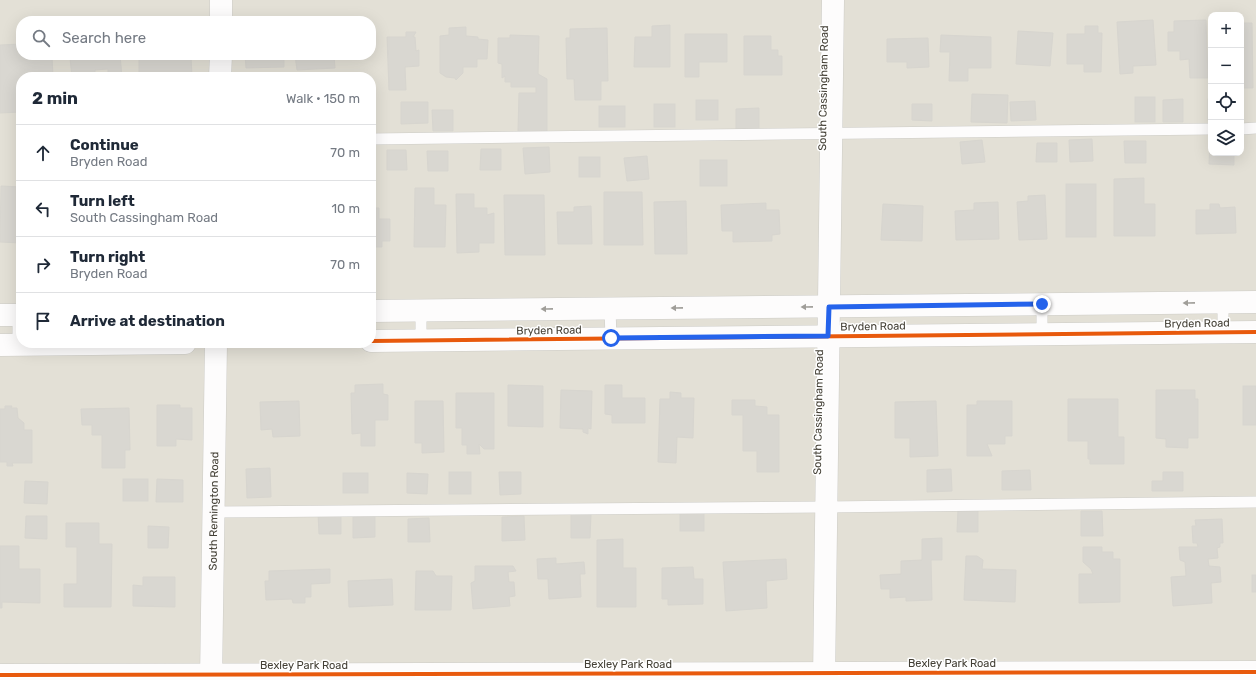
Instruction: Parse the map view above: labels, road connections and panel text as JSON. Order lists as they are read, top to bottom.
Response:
{
  "streets": {
    "street": [
      "South Cassingham Road",
      "Bryden Road",
      "South Remington Road",
      "Bexley Park Road"
    ]
  },
  "crossings": [
    ["South Cassingham Road", "Bryden Road"],
    ["South Cassingham Road", "Bexley Park Road"],
    ["South Remington Road", "Bexley Park Road"]
  ],
  "page": {
    "map_buttons": ["+", "−"],
    "search": "Search here",
    "heading": ["2 min", "Walk · 150 m"],
    "list": [
      ["Continue", "Bryden Road", "70 m"],
      ["Turn left", "South Cassingham Road", "10 m"],
      ["Turn right", "Bryden Road", "70 m"],
      "Arrive at destination"
    ]
  }
}
